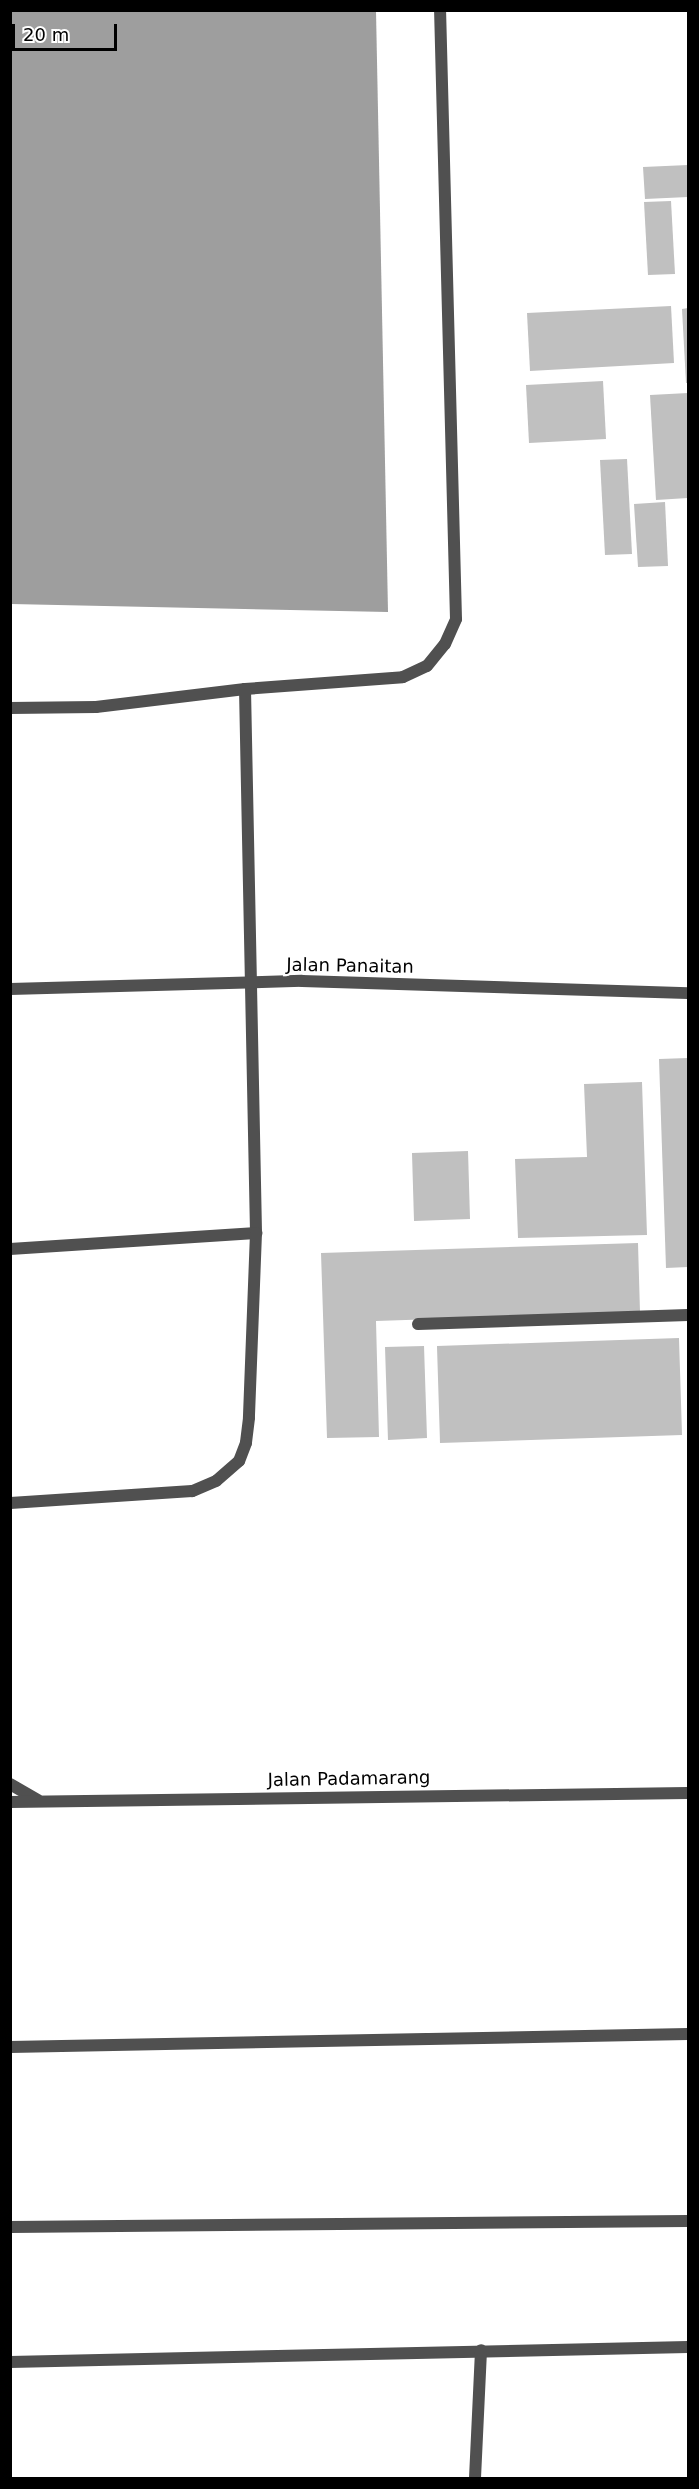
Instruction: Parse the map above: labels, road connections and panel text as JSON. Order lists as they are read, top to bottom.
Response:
{
  "streets": {
    "lane": ["Jalan Panaitan", "Jalan Padamarang"]
  },
  "scale_bar": "20 m"
}
